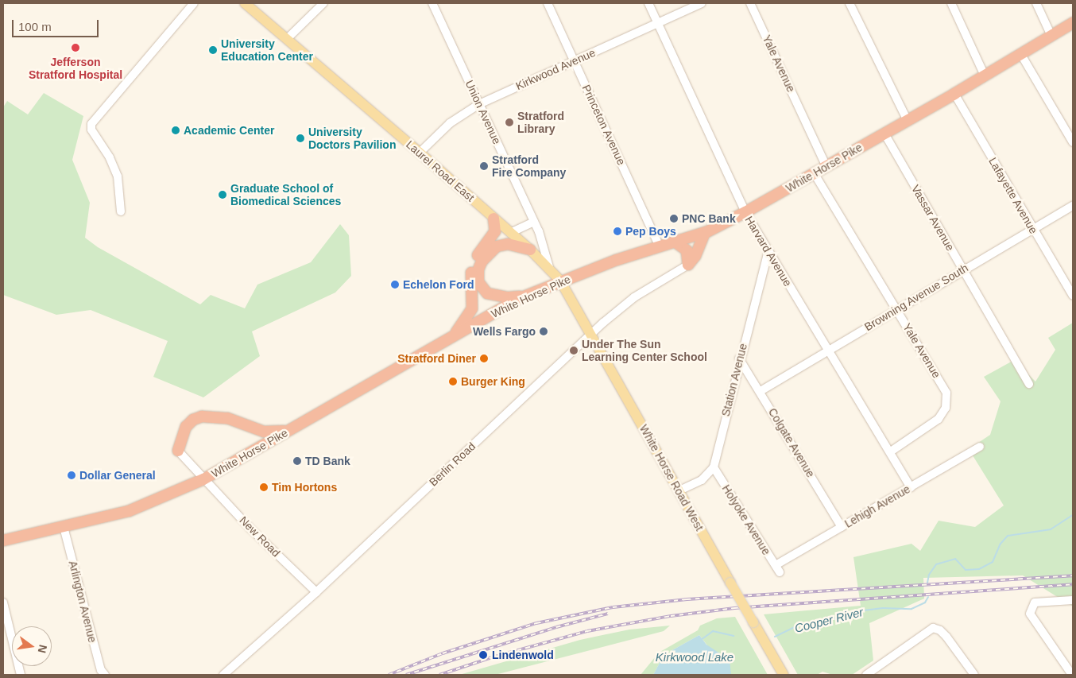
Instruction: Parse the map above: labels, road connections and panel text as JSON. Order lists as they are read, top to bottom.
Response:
{
  "streets": {
    "highway": ["White Horse Pike"],
    "main road": ["Laurel Road East", "White Horse Road West"],
    "street": [
      "Yale Avenue",
      "Kirkwood Avenue",
      "Union Avenue",
      "Princeton Avenue",
      "Lafayette Avenue",
      "Vassar Avenue",
      "Harvard Avenue",
      "Browning Avenue South",
      "Station Avenue",
      "Colgate Avenue",
      "Berlin Road",
      "Lehigh Avenue",
      "Holyoke Avenue",
      "New Road",
      "Arlington Avenue"
    ]
  },
  "crossings": [
    ["Yale Avenue", "White Horse Pike"],
    ["Yale Avenue", "Harvard Avenue"],
    ["Yale Avenue", "Browning Avenue South"],
    ["Kirkwood Avenue", "Union Avenue"],
    ["Kirkwood Avenue", "Princeton Avenue"],
    ["Kirkwood Avenue", "Laurel Road East"],
    ["Kirkwood Avenue", "Harvard Avenue"],
    ["Union Avenue", "Laurel Road East"],
    ["Princeton Avenue", "White Horse Pike"],
    ["White Horse Pike", "Laurel Road East"],
    ["White Horse Pike", "Lafayette Avenue"],
    ["White Horse Pike", "Vassar Avenue"],
    ["White Horse Pike", "Harvard Avenue"],
    ["White Horse Pike", "White Horse Road West"],
    ["White Horse Pike", "New Road"],
    ["White Horse Pike", "Arlington Avenue"],
    ["Laurel Road East", "White Horse Road West"],
    ["Lafayette Avenue", "Browning Avenue South"],
    ["Vassar Avenue", "Browning Avenue South"],
    ["Harvard Avenue", "Browning Avenue South"],
    ["Harvard Avenue", "Station Avenue"],
    ["Harvard Avenue", "Lehigh Avenue"],
    ["Browning Avenue South", "Colgate Avenue"],
    ["Station Avenue", "Colgate Avenue"],
    ["Station Avenue", "Holyoke Avenue"],
    ["Colgate Avenue", "Lehigh Avenue"],
    ["Berlin Road", "White Horse Road West"],
    ["Berlin Road", "New Road"],
    ["Lehigh Avenue", "Holyoke Avenue"]
  ],
  "water": ["Cooper River", "Kirkwood Lake"],
  "places": [
    "Jefferson Stratford Hospital",
    "University Education Center",
    "Stratford Library",
    "Academic Center",
    "University Doctors Pavilion",
    "Stratford Fire Company",
    "Graduate School of Biomedical Sciences",
    "PNC Bank",
    "Pep Boys",
    "Echelon Ford",
    "Wells Fargo",
    "Under The Sun Learning Center School",
    "Stratford Diner",
    "Burger King",
    "TD Bank",
    "Dollar General",
    "Tim Hortons",
    "Lindenwold"
  ],
  "scale_bar": "100 m",
  "north": "right"
}
